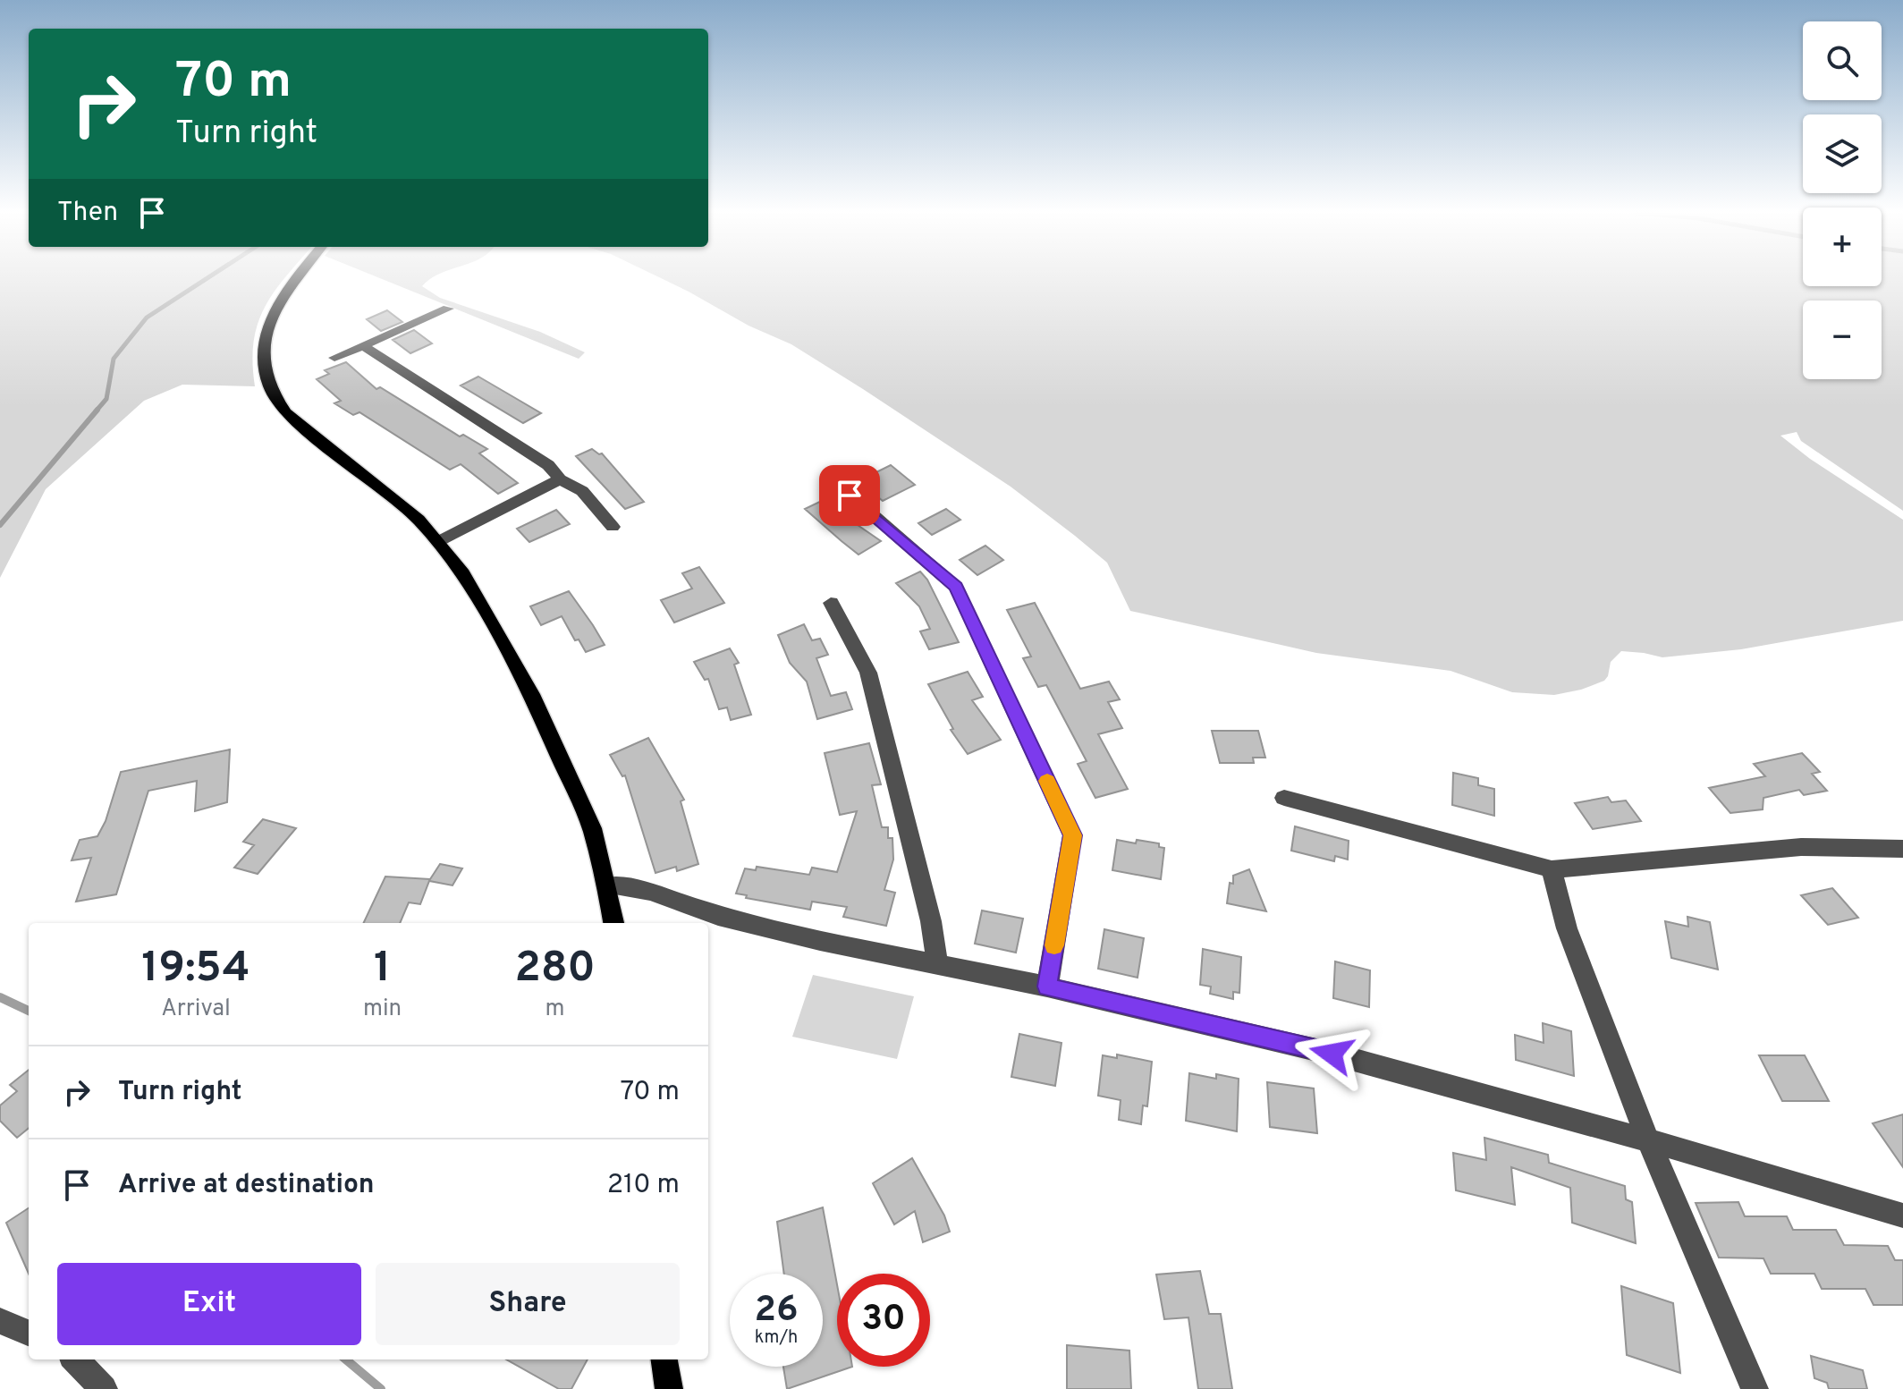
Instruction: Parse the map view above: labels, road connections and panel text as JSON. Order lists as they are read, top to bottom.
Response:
{
  "page": {
    "map_buttons": ["+", "−"],
    "turn": ["70 m", "Turn right"],
    "then": "Then",
    "eta": [
      "19:54",
      "Arrival",
      "1",
      "min",
      "280",
      "m"
    ],
    "list": [
      {
        "name": "Turn right",
        "value": "70 m"
      },
      {
        "name": "Arrive at destination",
        "value": "210 m"
      }
    ],
    "buttons": ["Exit", "Share"],
    "speed": "26 km/h",
    "limit": "30"
  }
}
